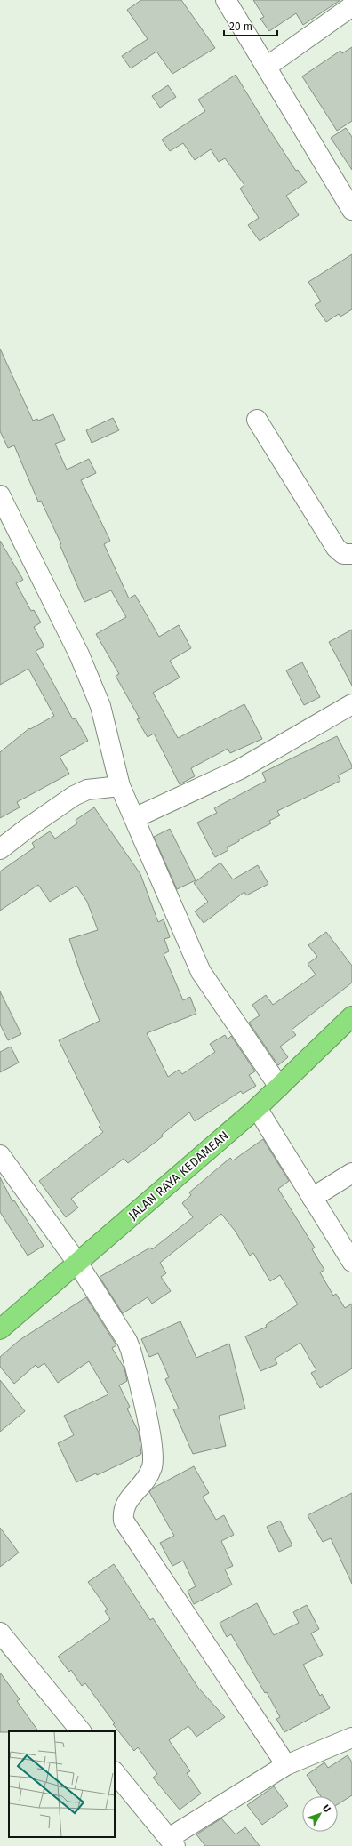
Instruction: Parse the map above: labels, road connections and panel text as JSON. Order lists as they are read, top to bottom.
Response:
{
  "streets": {
    "highway": ["JALAN RAYA KEDAMEAN"]
  },
  "scale_bar": "20 m",
  "north": "top right"
}
